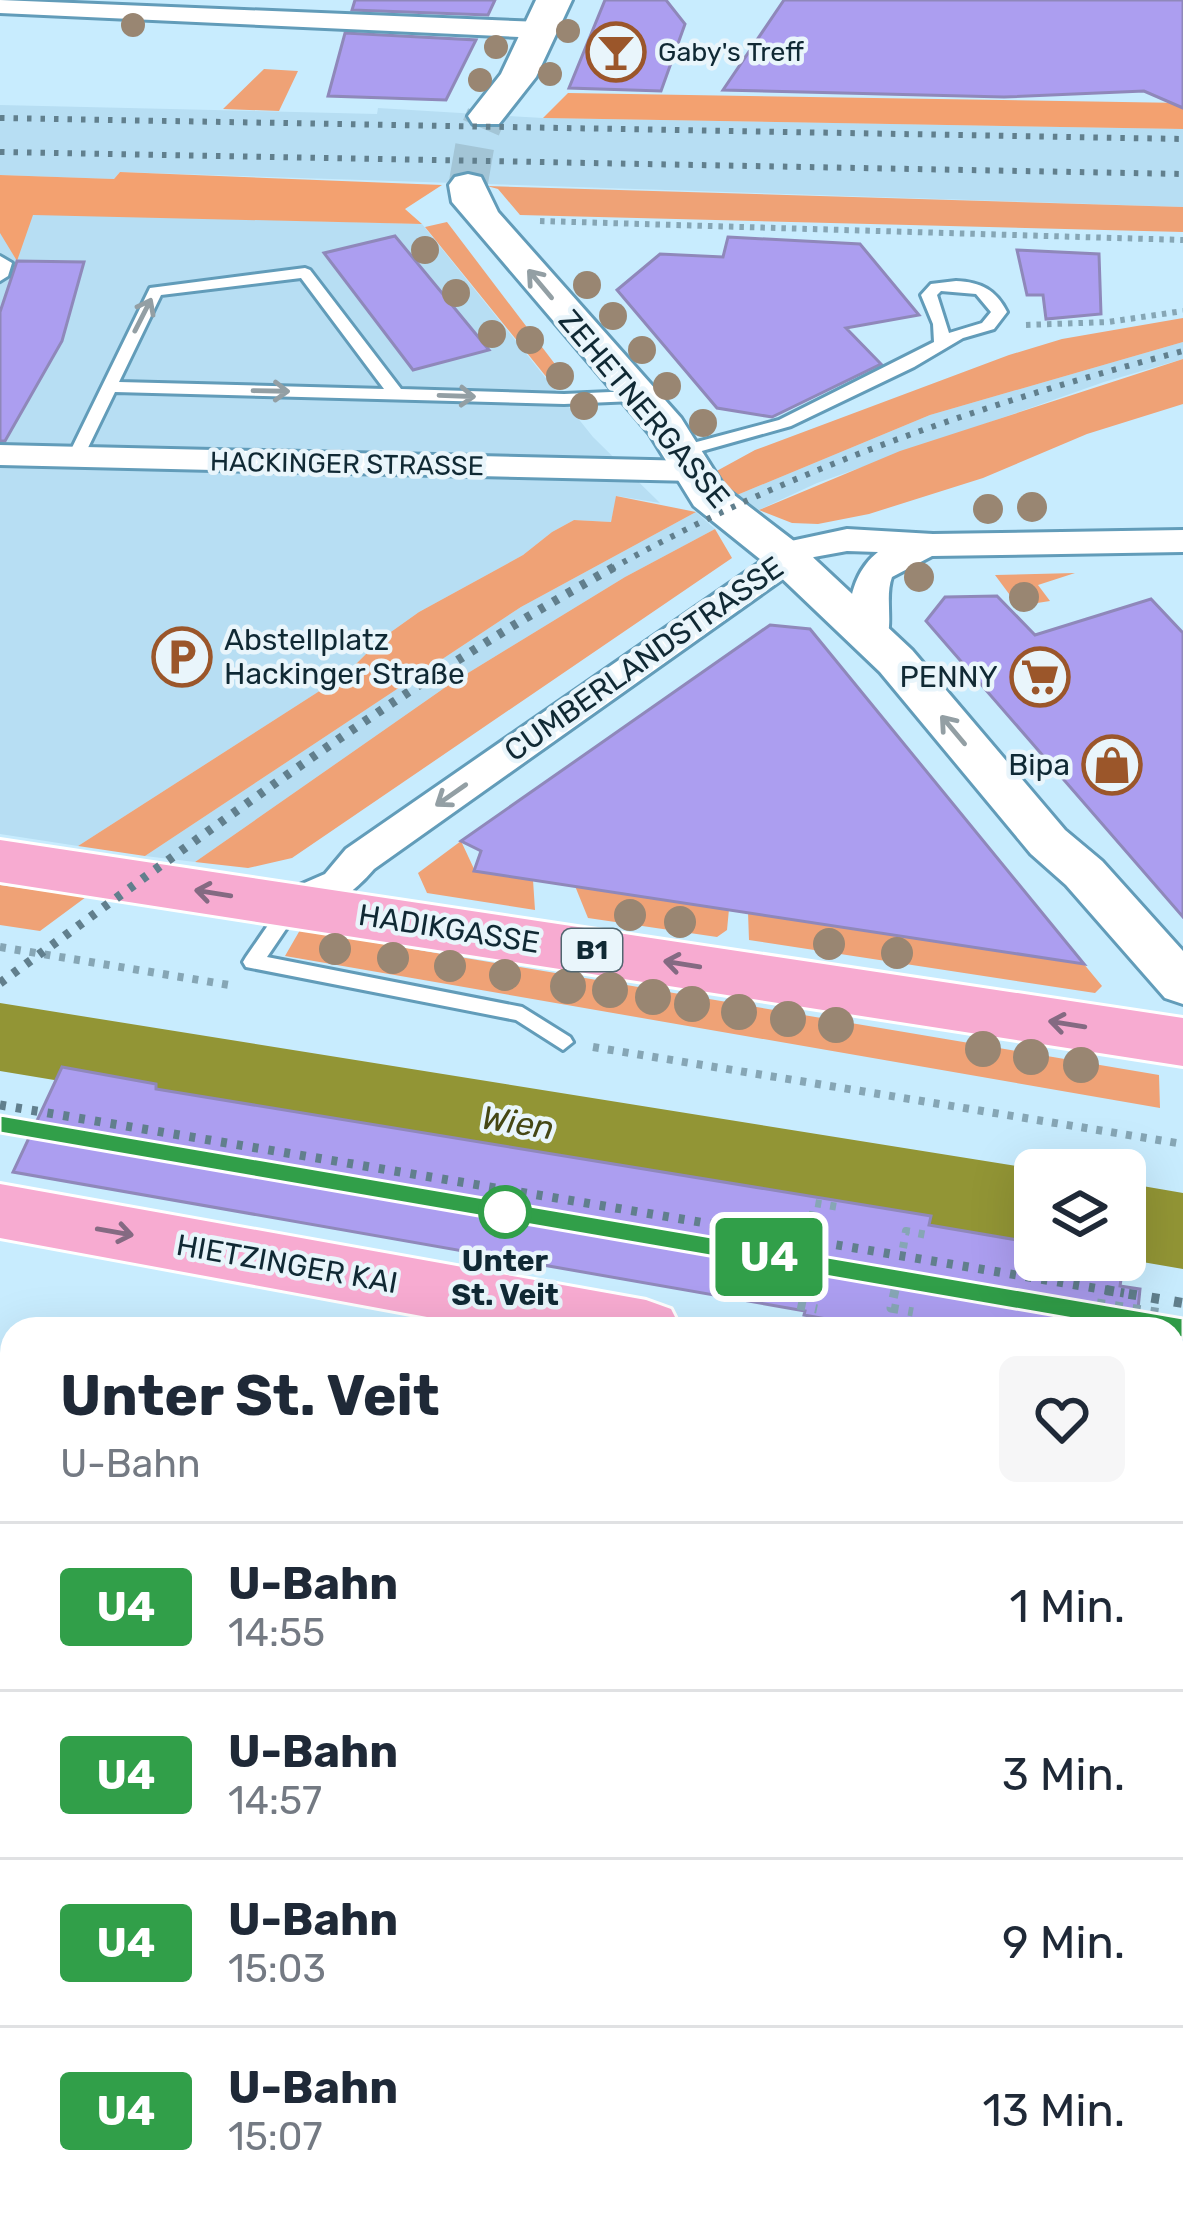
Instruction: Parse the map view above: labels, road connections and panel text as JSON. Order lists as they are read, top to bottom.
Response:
{
  "streets": {
    "main road": ["HADIKGASSE", "B1", "HIETZINGER KAI"],
    "street": ["ZEHETNERGASSE", "HACKINGER STRASSE", "CUMBERLANDSTRASSE"]
  },
  "crossings": [
    ["ZEHETNERGASSE", "HACKINGER STRASSE"],
    ["ZEHETNERGASSE", "CUMBERLANDSTRASSE"],
    ["CUMBERLANDSTRASSE", "HADIKGASSE"]
  ],
  "one_way": [
    "ZEHETNERGASSE",
    "CUMBERLANDSTRASSE",
    "HADIKGASSE",
    "HIETZINGER KAI"
  ],
  "water": ["Wien"],
  "places": {
    "bar": ["Gaby's Treff"],
    "parking": ["Abstellplatz Hackinger Straße"],
    "supermarket": ["PENNY"],
    "shop": ["Bipa"],
    "other": ["Unter St. Veit"]
  },
  "lines": ["metro line U4"],
  "page": {
    "on_map": "U4",
    "heading": ["Unter St. Veit", "U-Bahn"],
    "list": [
      {
        "mark": "U4",
        "name": "U-Bahn",
        "note": "14:55",
        "value": "1 Min."
      },
      {
        "mark": "U4",
        "name": "U-Bahn",
        "note": "14:57",
        "value": "3 Min."
      },
      {
        "mark": "U4",
        "name": "U-Bahn",
        "note": "15:03",
        "value": "9 Min."
      },
      {
        "mark": "U4",
        "name": "U-Bahn",
        "note": "15:07",
        "value": "13 Min."
      }
    ]
  }
}
